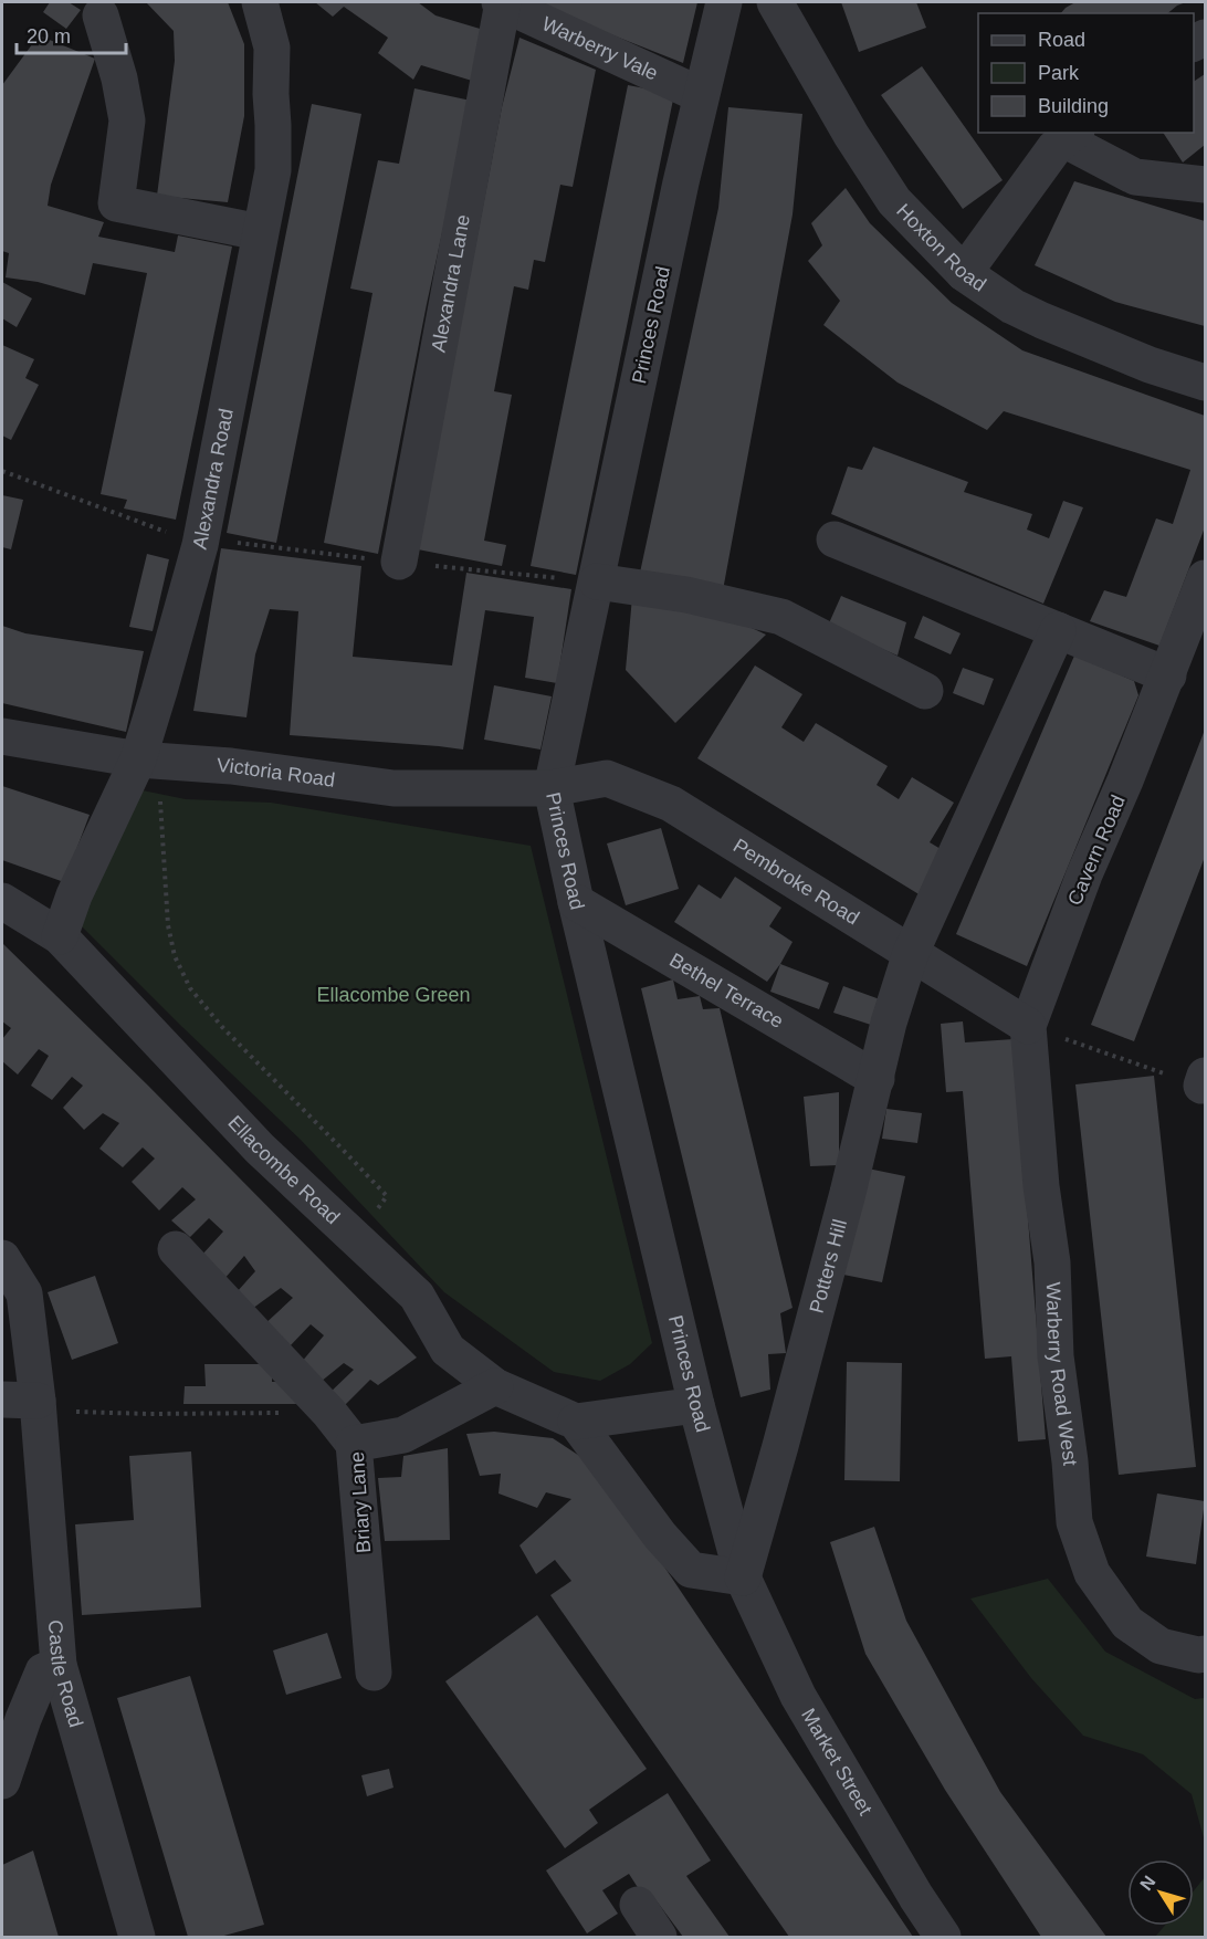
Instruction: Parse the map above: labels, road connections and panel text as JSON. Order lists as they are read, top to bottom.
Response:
{
  "streets": {
    "street": [
      "Warberry Vale",
      "Hoxton Road",
      "Alexandra Lane",
      "Princes Road",
      "Alexandra Road",
      "Victoria Road",
      "Cavern Road",
      "Pembroke Road",
      "Bethel Terrace",
      "Ellacombe Road",
      "Potters Hill",
      "Warberry Road West",
      "Briary Lane",
      "Castle Road",
      "Market Street"
    ]
  },
  "crossings": [
    ["Warberry Vale", "Alexandra Lane"],
    ["Warberry Vale", "Princes Road"],
    ["Princes Road", "Victoria Road"],
    ["Princes Road", "Pembroke Road"],
    ["Princes Road", "Bethel Terrace"],
    ["Princes Road", "Ellacombe Road"],
    ["Princes Road", "Potters Hill"],
    ["Princes Road", "Market Street"],
    ["Alexandra Road", "Victoria Road"],
    ["Alexandra Road", "Ellacombe Road"],
    ["Victoria Road", "Pembroke Road"],
    ["Cavern Road", "Pembroke Road"],
    ["Cavern Road", "Warberry Road West"],
    ["Pembroke Road", "Potters Hill"],
    ["Pembroke Road", "Warberry Road West"],
    ["Bethel Terrace", "Potters Hill"],
    ["Ellacombe Road", "Potters Hill"],
    ["Ellacombe Road", "Briary Lane"],
    ["Ellacombe Road", "Market Street"],
    ["Potters Hill", "Market Street"]
  ],
  "parks": ["Ellacombe Green"],
  "legend": ["Road", "Park", "Building"],
  "scale_bar": "20 m",
  "north": "top left"
}
